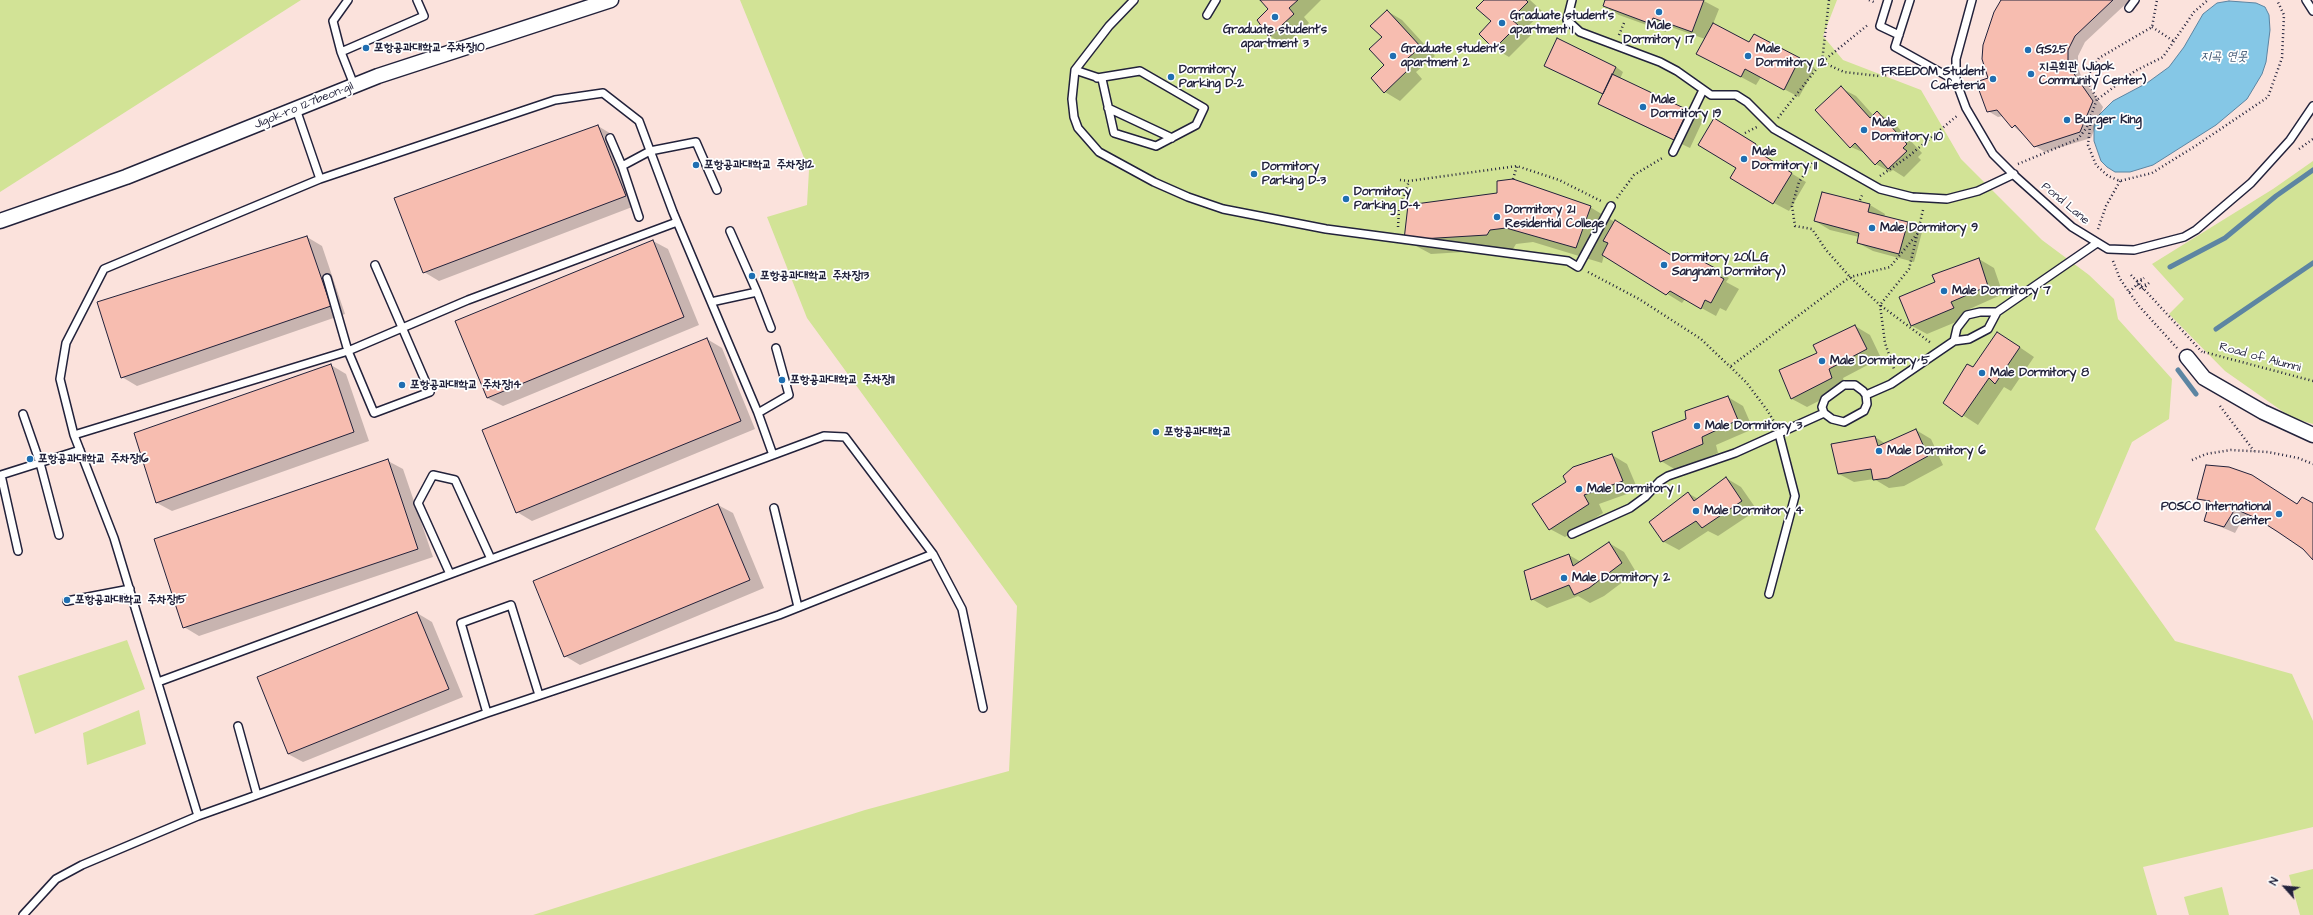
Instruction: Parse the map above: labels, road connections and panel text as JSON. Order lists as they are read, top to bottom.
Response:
{
  "streets": {
    "street": ["Jigok-ro 127beon-gil"],
    "lane": ["Pond Lane"],
    "path": ["Road of Alumni"]
  },
  "water": ["지곡 연못"],
  "places": [
    "Male Dormitory 17",
    "Graduate student's apartment 3",
    "Graduate student's apartment 1",
    "포항공과대학교 주차장10",
    "GS25",
    "Graduate student's apartment 2",
    "Male Dormitory 12",
    "지곡회관 (Jigok Community Center)",
    "Dormitory Parking D-2",
    "FREEDOM Student Cafeteria",
    "Male Dormitory 19",
    "Burger King",
    "Male Dormitory 10",
    "Male Dormitory 11",
    "포항공과대학교 주차장12",
    "Dormitory Parking D-3",
    "Dormitory Parking D-4",
    "Dormitory 21 Residential College",
    "Male Dormitory 9",
    "Dormitory 20(LG Sangnam Dormitory)",
    "포항공과대학교 주차장13",
    "Male Dormitory 7",
    "Male Dormitory 5",
    "Male Dormitory 8",
    "포항공과대학교 주차장11",
    "포항공과대학교 주차장14",
    "Male Dormitory 3",
    "포항공과대학교",
    "Male Dormitory 6",
    "포항공과대학교 주차장16",
    "Male Dormitory 1",
    "Male Dormitory 4",
    "POSCO International Center",
    "Male Dormitory 2",
    "포항공과대학교 주차장15"
  ],
  "north": "top left"
}
